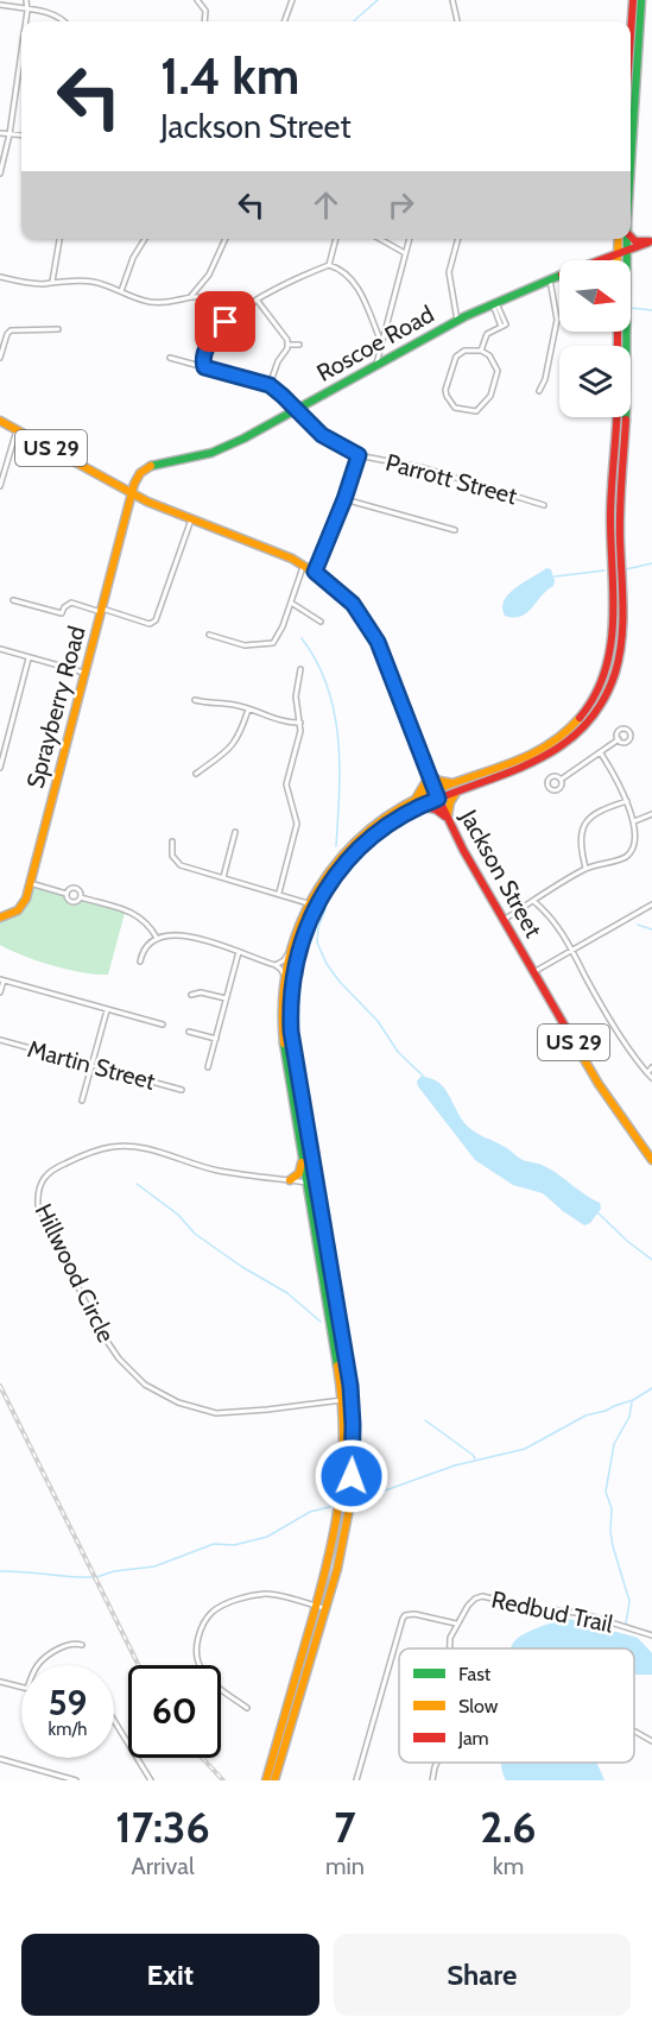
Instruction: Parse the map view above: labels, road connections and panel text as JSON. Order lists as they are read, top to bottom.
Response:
{
  "streets": {
    "main road": [
      "Roscoe Road",
      "US 29",
      "Sprayberry Road",
      "Jackson Street"
    ],
    "street": [
      "Parrott Street",
      "Martin Street",
      "Hillwood Circle",
      "Redbud Trail"
    ]
  },
  "crossings": [
    ["Roscoe Road", "Parrott Street"],
    ["Roscoe Road", "Sprayberry Road"],
    ["Roscoe Road", "Jackson Street"],
    ["Sprayberry Road", "Jackson Street"]
  ],
  "legend": ["Fast", "Slow", "Jam"],
  "north": "right",
  "page": {
    "turn": ["1.4 km", "Jackson Street"],
    "speed": "59 km/h",
    "limit": "60",
    "eta": [
      "17:36",
      "Arrival",
      "7",
      "min",
      "2.6",
      "km"
    ],
    "buttons": ["Exit", "Share"]
  }
}
